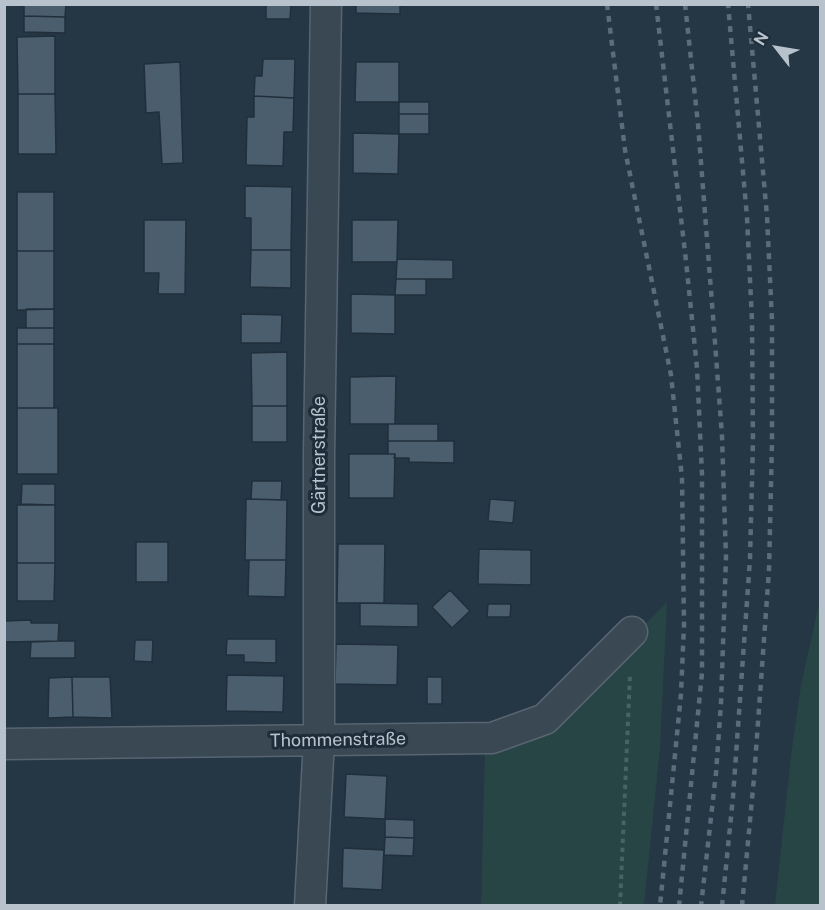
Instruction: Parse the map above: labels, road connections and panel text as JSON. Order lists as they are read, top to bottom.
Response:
{
  "streets": {
    "street": ["Gärtnerstraße", "Thommenstraße"]
  },
  "crossings": [
    ["Gärtnerstraße", "Thommenstraße"]
  ],
  "north": "top left"
}
